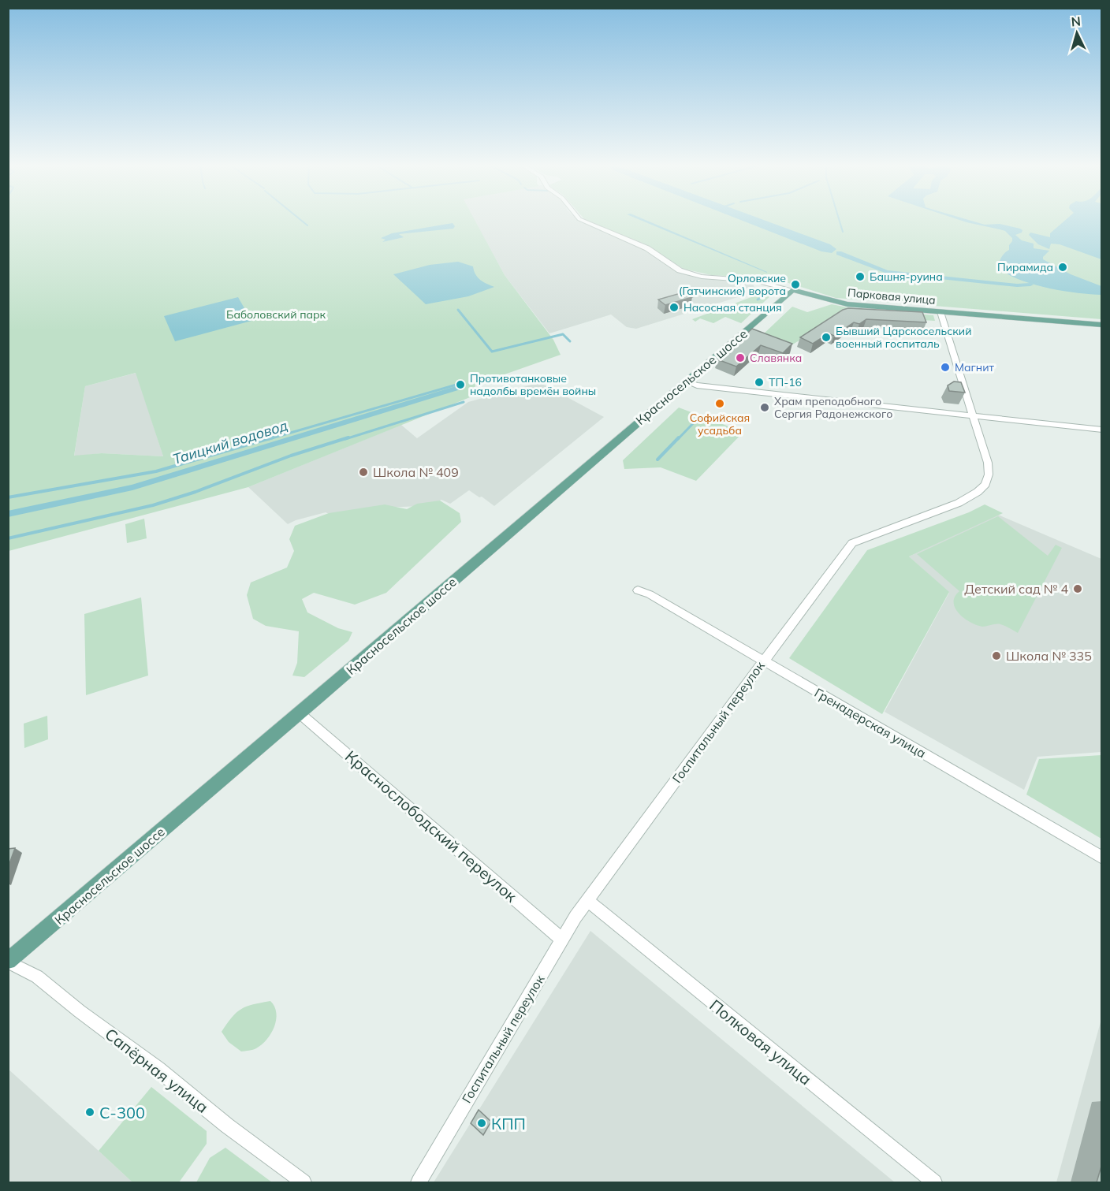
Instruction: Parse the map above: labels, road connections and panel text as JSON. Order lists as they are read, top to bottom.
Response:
{
  "streets": {
    "main road": ["Парковая улица", "Красносельское шоссе"],
    "street": [
      "Госпитальный переулок",
      "Гренадерская улица",
      "Краснослободский переулок",
      "Полковая улица",
      "Сапёрная улица"
    ]
  },
  "crossings": [
    ["Парковая улица", "Красносельское шоссе"],
    ["Парковая улица", "Госпитальный переулок"],
    ["Красносельское шоссе", "Краснослободский переулок"],
    ["Красносельское шоссе", "Сапёрная улица"],
    ["Госпитальный переулок", "Гренадерская улица"],
    ["Госпитальный переулок", "Краснослободский переулок"],
    ["Госпитальный переулок", "Полковая улица"]
  ],
  "water": ["Таицкий водовод"],
  "parks": ["Баболовский парк"],
  "places": [
    "Пирамида",
    "Башня-руина",
    "Орловские (Гатчинские) ворота",
    "Насосная станция",
    "Бывший Царскосельский военный госпиталь",
    "Славянка",
    "Магнит",
    "ТП-16",
    "Противотанковые надолбы времён войны",
    "Софийская усадьба",
    "Храм преподобного Сергия Радонежского",
    "Школа № 409",
    "Детский сад № 4",
    "Школа № 335",
    "С-300",
    "КПП"
  ],
  "north": "top"
}
